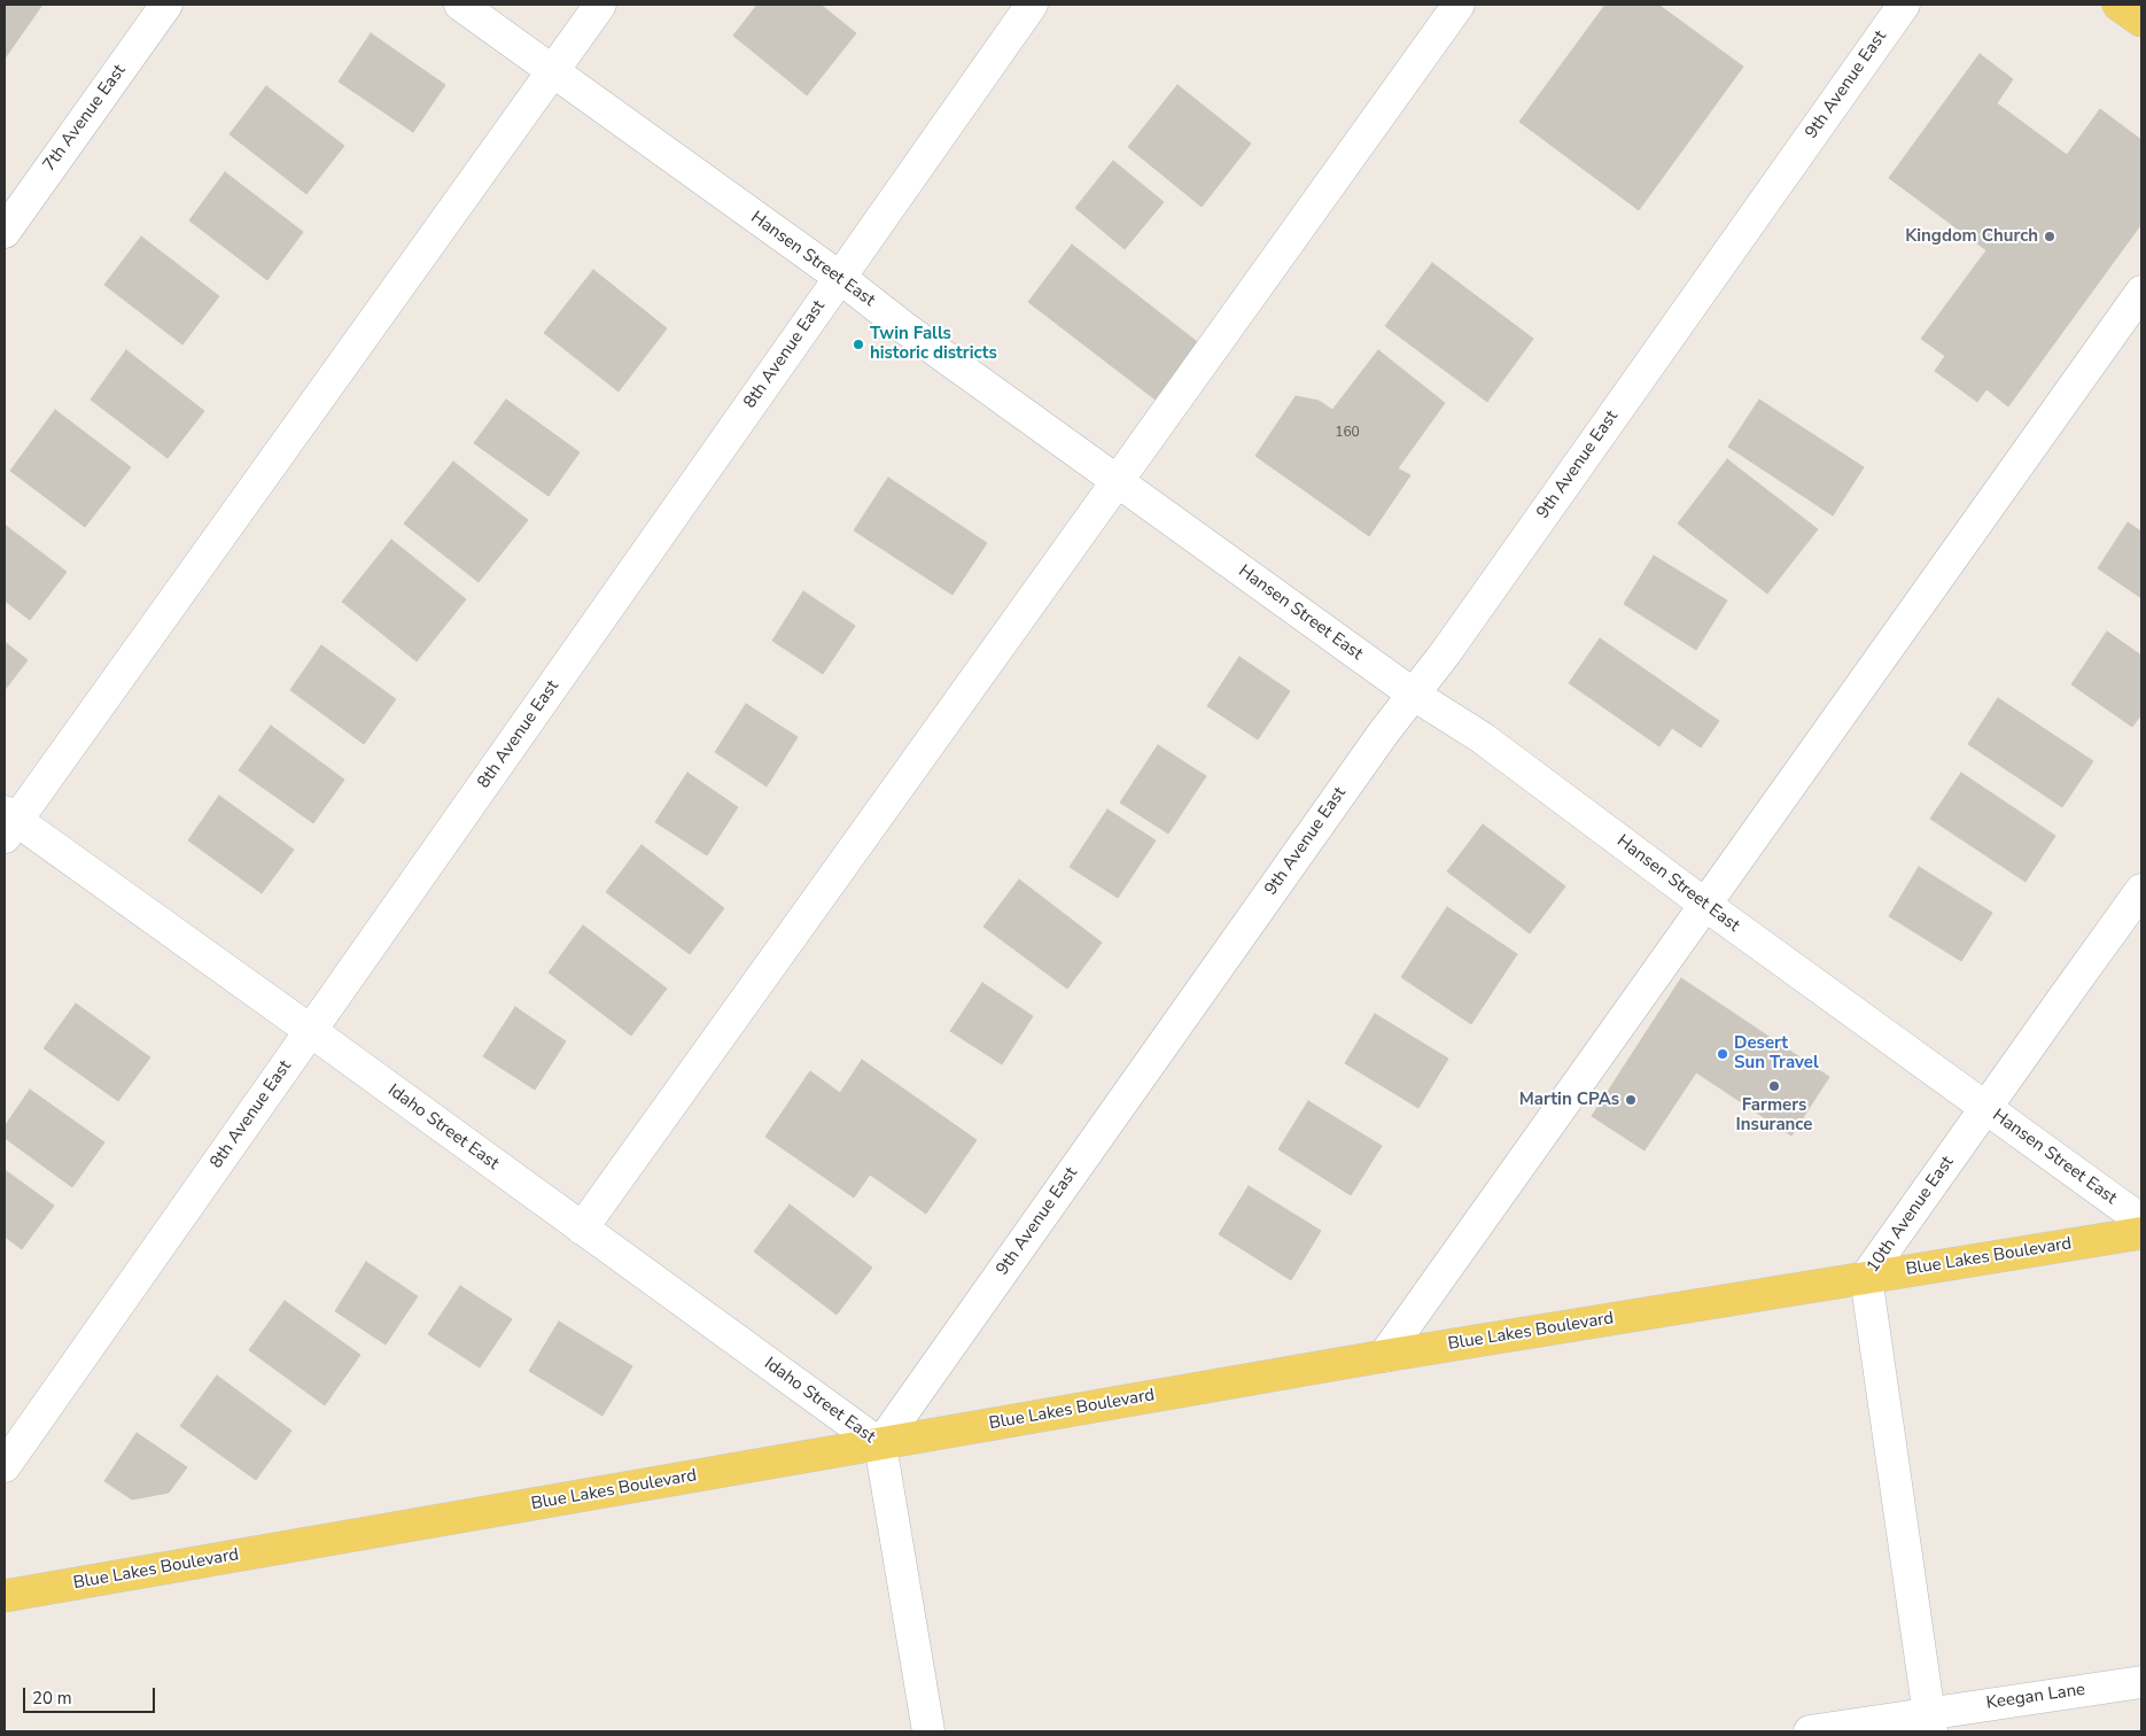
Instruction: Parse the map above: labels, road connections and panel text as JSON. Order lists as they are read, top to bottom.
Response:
{
  "streets": {
    "main road": ["Blue Lakes Boulevard"],
    "street": [
      "9th Avenue East",
      "7th Avenue East",
      "Hansen Street East",
      "8th Avenue East",
      "Idaho Street East",
      "10th Avenue East",
      "Keegan Lane"
    ]
  },
  "crossings": [
    ["9th Avenue East", "Hansen Street East"],
    ["9th Avenue East", "Idaho Street East"],
    ["9th Avenue East", "Blue Lakes Boulevard"],
    ["Hansen Street East", "8th Avenue East"],
    ["Hansen Street East", "10th Avenue East"],
    ["8th Avenue East", "Idaho Street East"],
    ["Idaho Street East", "Blue Lakes Boulevard"],
    ["10th Avenue East", "Blue Lakes Boulevard"],
    ["10th Avenue East", "Keegan Lane"]
  ],
  "places": [
    "Kingdom Church",
    "Twin Falls historic districts",
    "Desert Sun Travel",
    "Farmers Insurance",
    "Martin CPAs"
  ],
  "house_numbers": ["160"],
  "scale_bar": "20 m"
}
